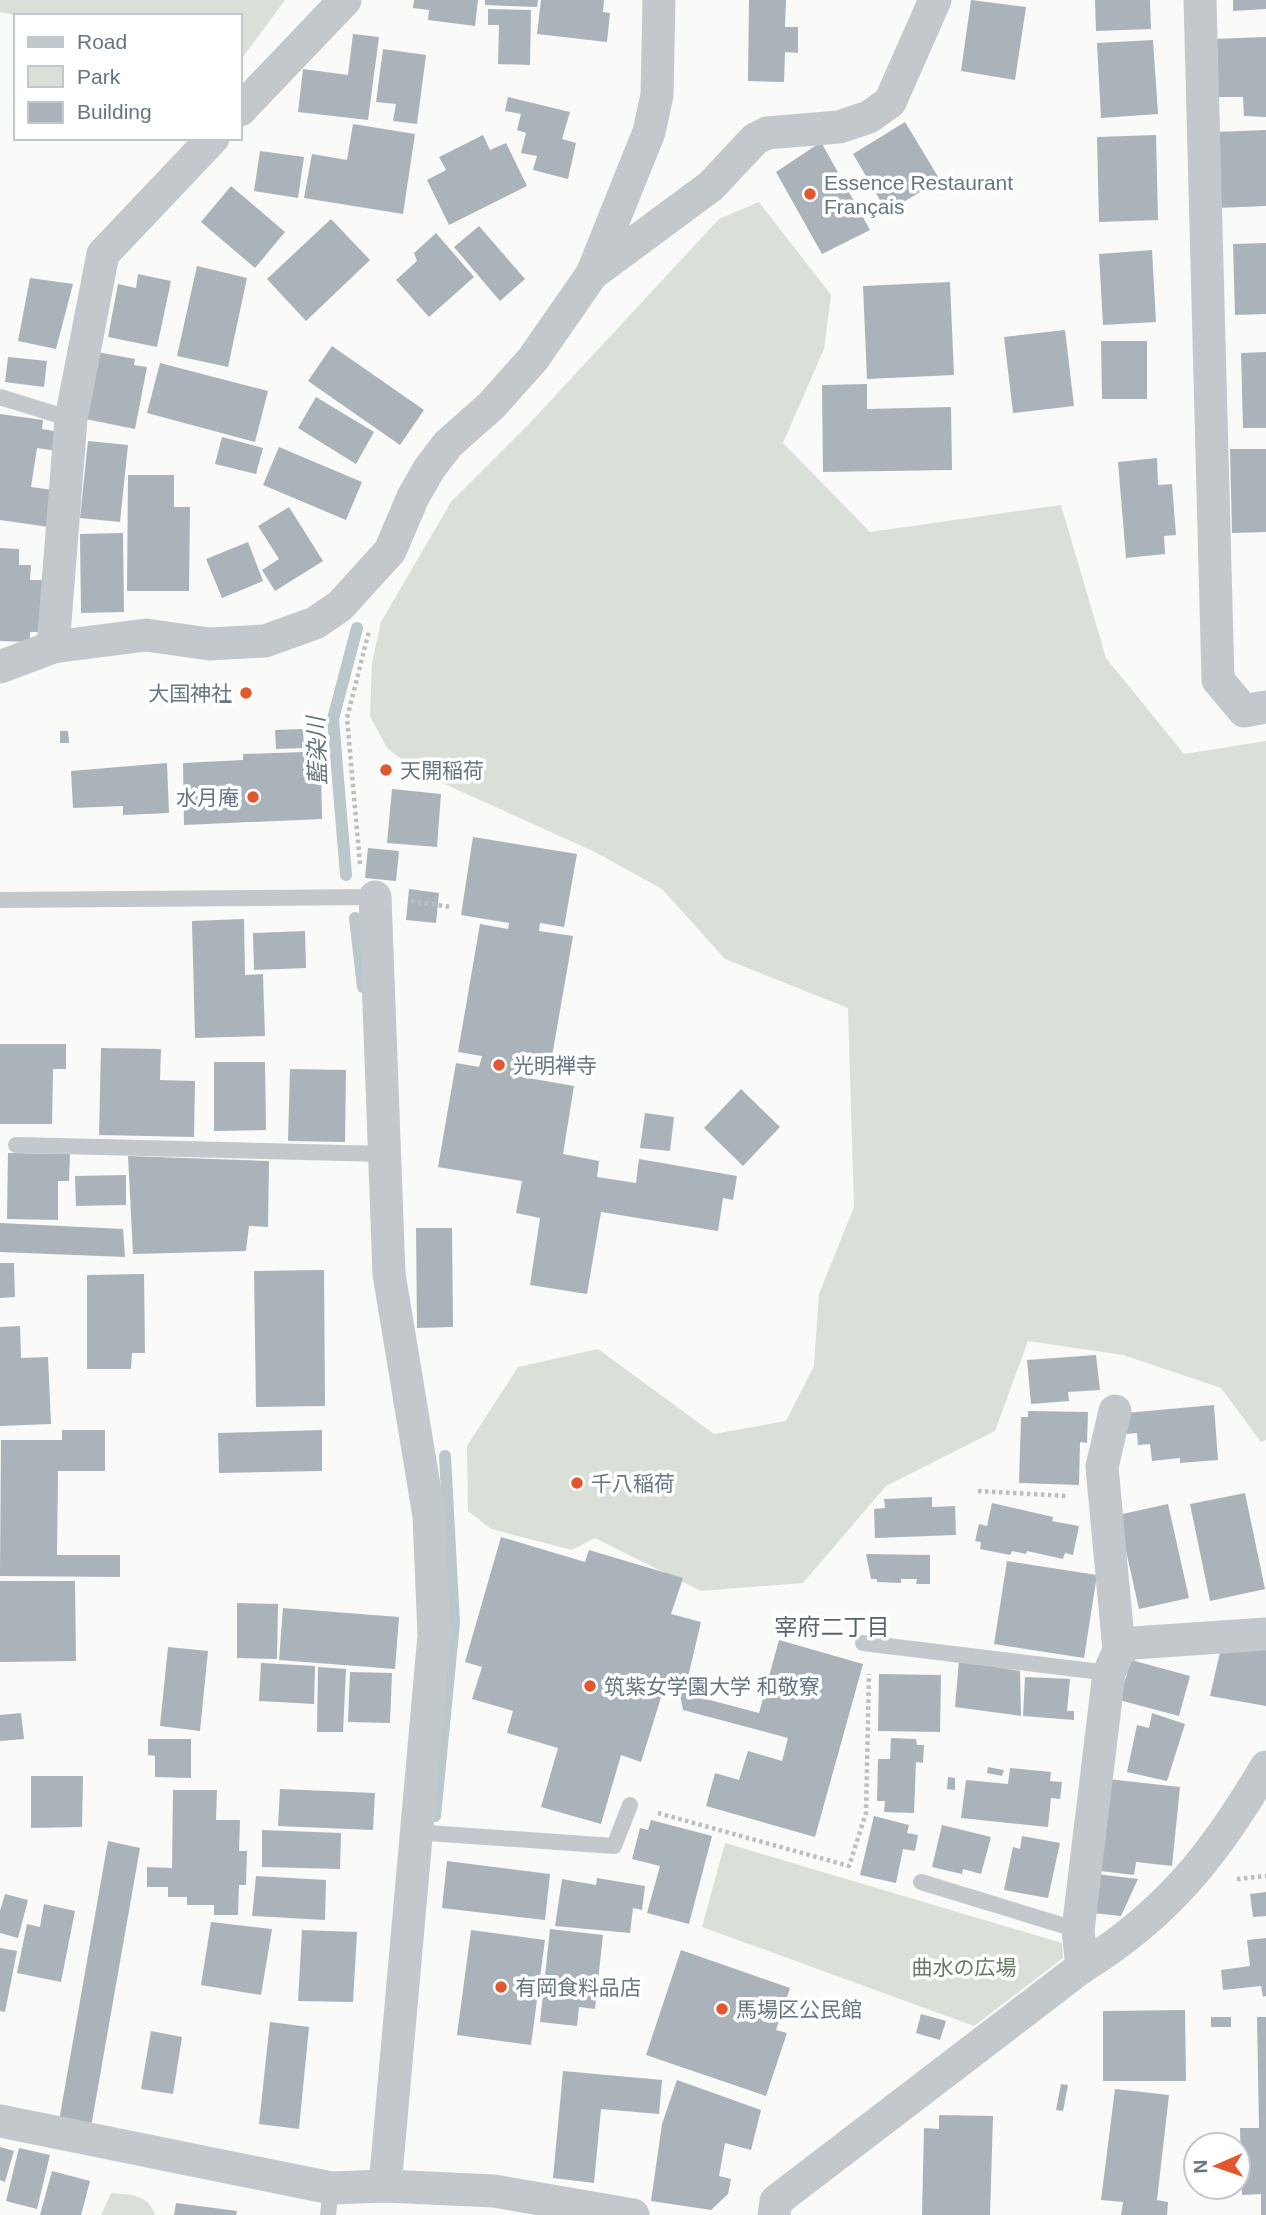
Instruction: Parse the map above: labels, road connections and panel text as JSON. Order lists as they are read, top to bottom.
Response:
{
  "districts": ["宰府二丁目"],
  "water": ["藍染川"],
  "parks": ["曲水の広場"],
  "places": [
    "Essence Restaurant Français",
    "大国神社",
    "天開稲荷",
    "水月庵",
    "光明禅寺",
    "千八稲荷",
    "筑紫女学園大学 和敬寮",
    "有岡食料品店",
    "馬場区公民館"
  ],
  "legend": ["Road", "Park", "Building"],
  "north": "left"
}
